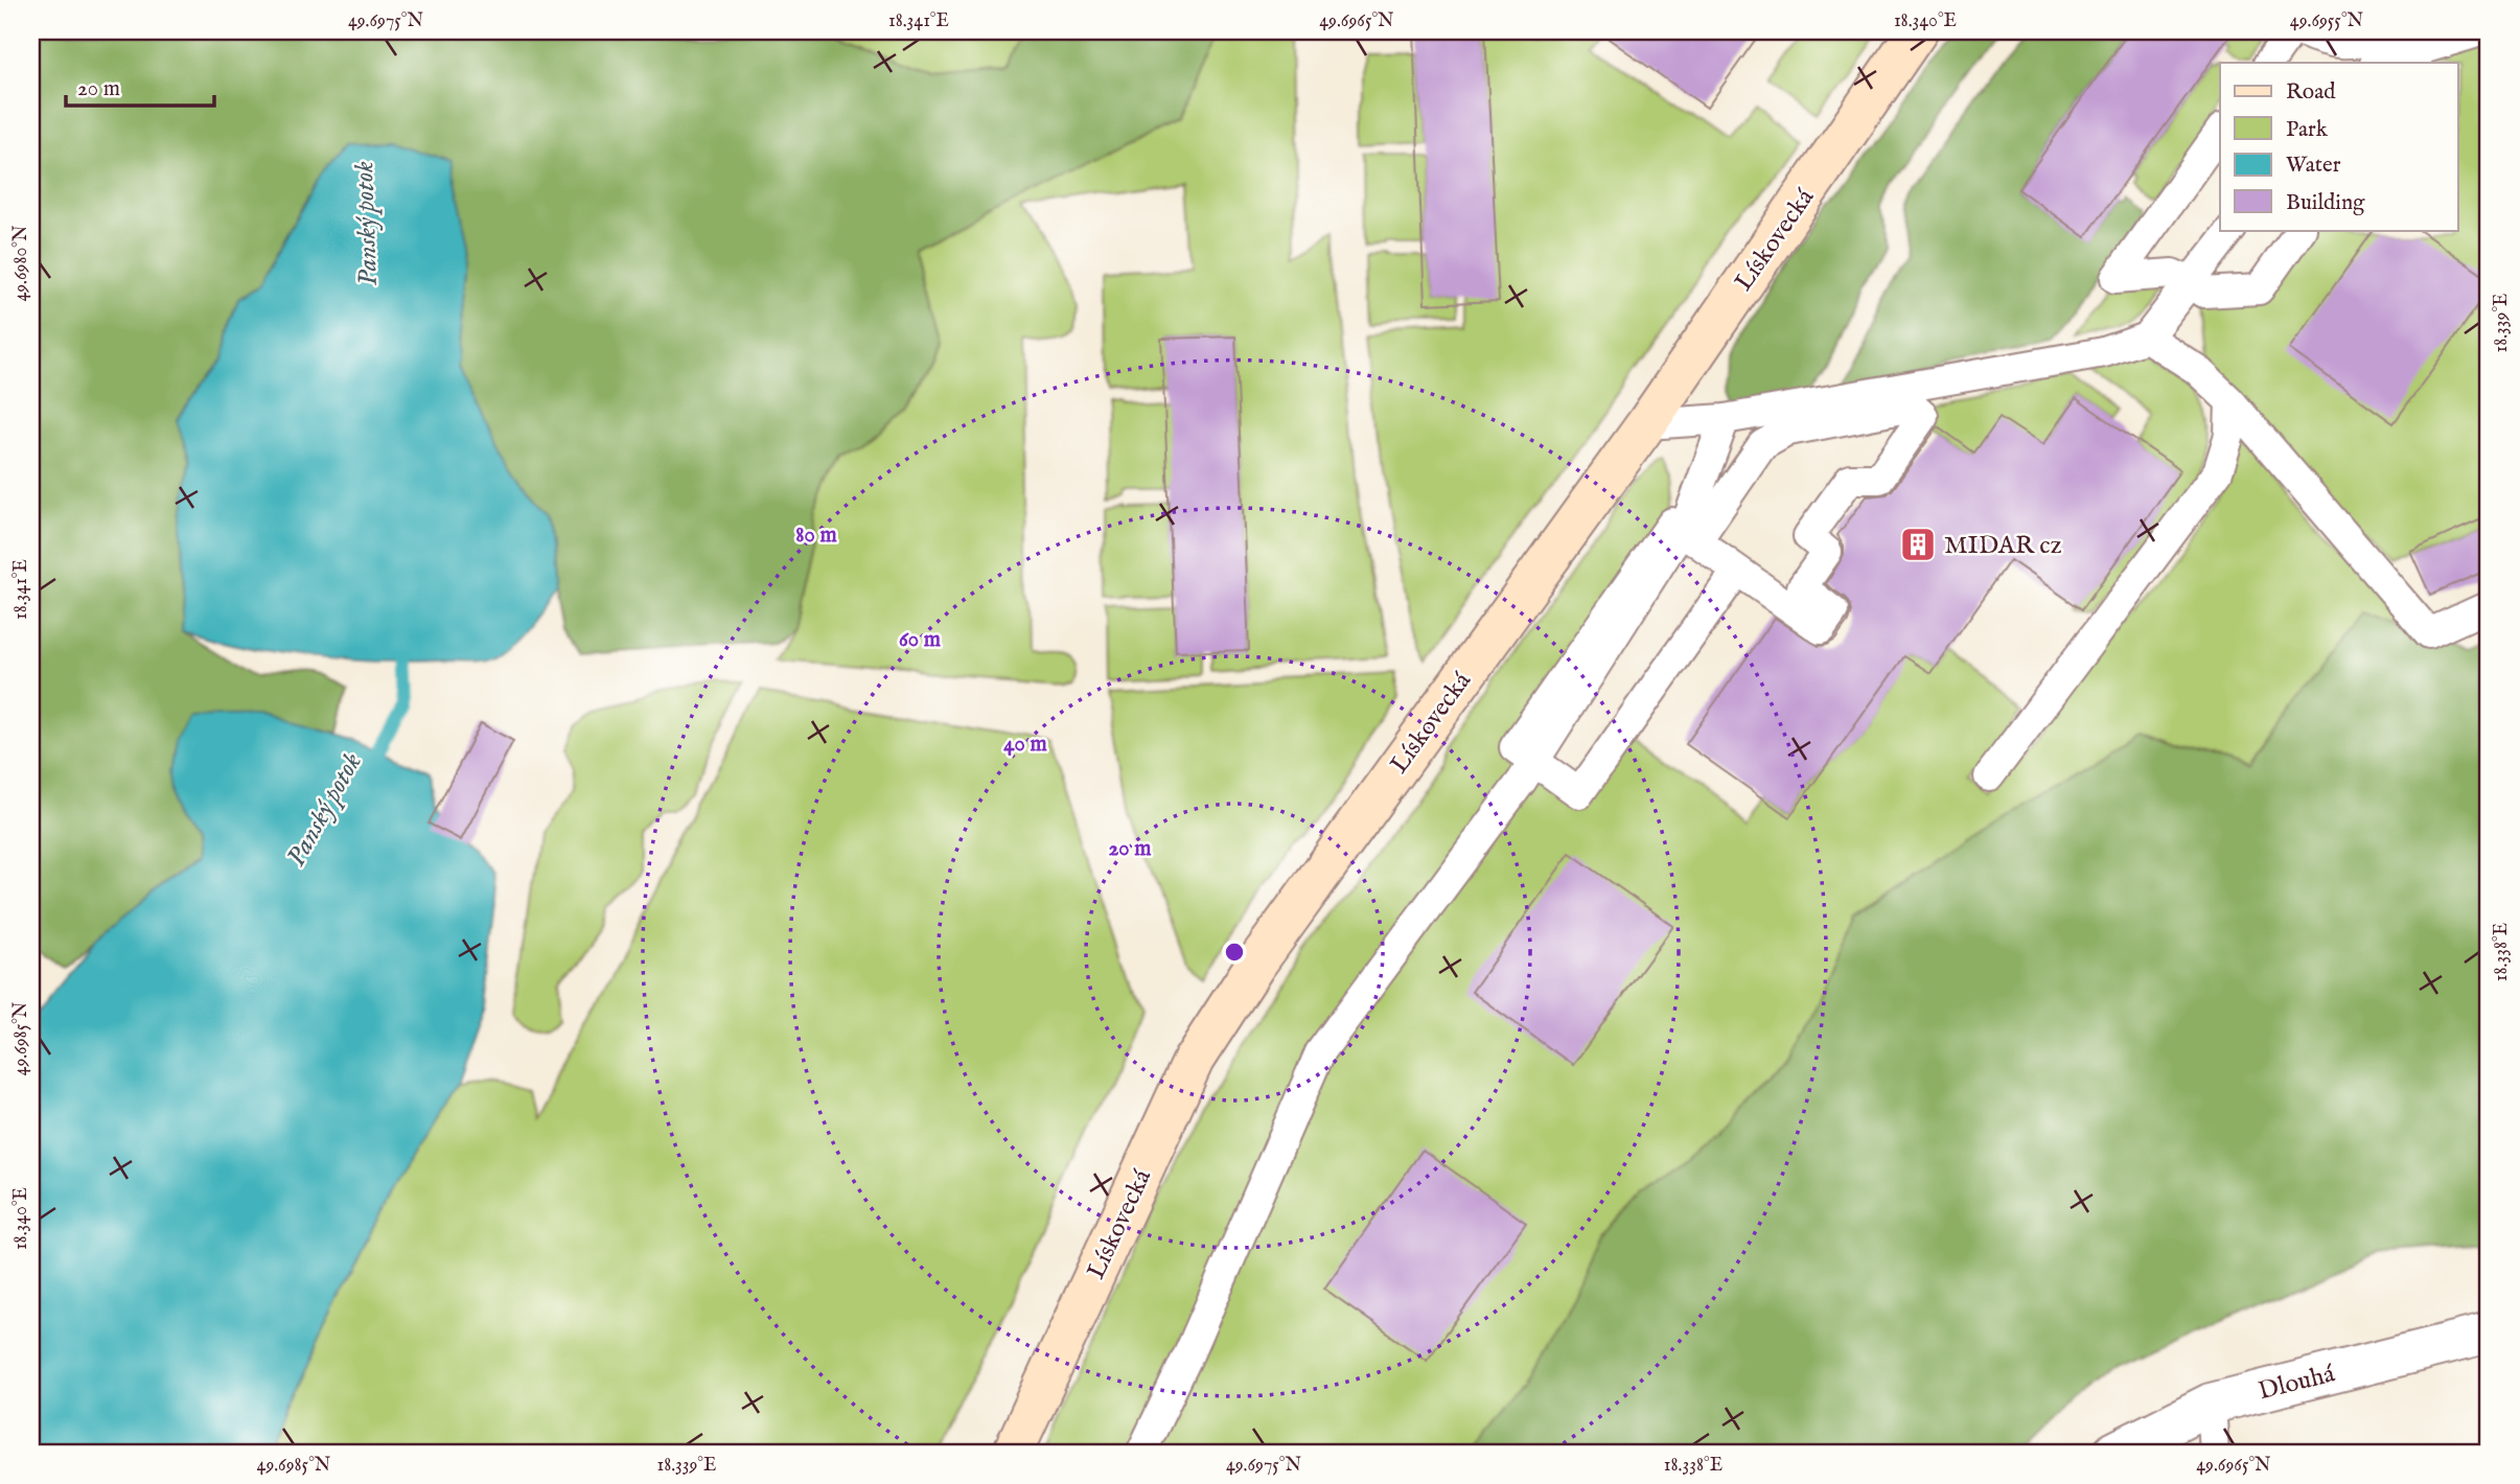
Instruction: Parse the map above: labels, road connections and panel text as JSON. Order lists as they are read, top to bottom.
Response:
{
  "streets": {
    "main road": ["Lískovecká"],
    "street": ["Dlouhá"]
  },
  "water": ["Panský potok"],
  "places": {
    "building": ["MIDAR cz"]
  },
  "legend": [
    "Road",
    "Park",
    "Water",
    "Building"
  ],
  "scale_bar": "20 m",
  "coordinates": [
    "49.6975°N",
    "18.341°E",
    "49.6965°N",
    "18.340°E",
    "49.6955°N",
    "49.6980°N",
    "18.339°E",
    "18.338°E",
    "49.6985°N"
  ],
  "rings": [
    "80 m",
    "60 m",
    "40 m",
    "20 m"
  ]
}
